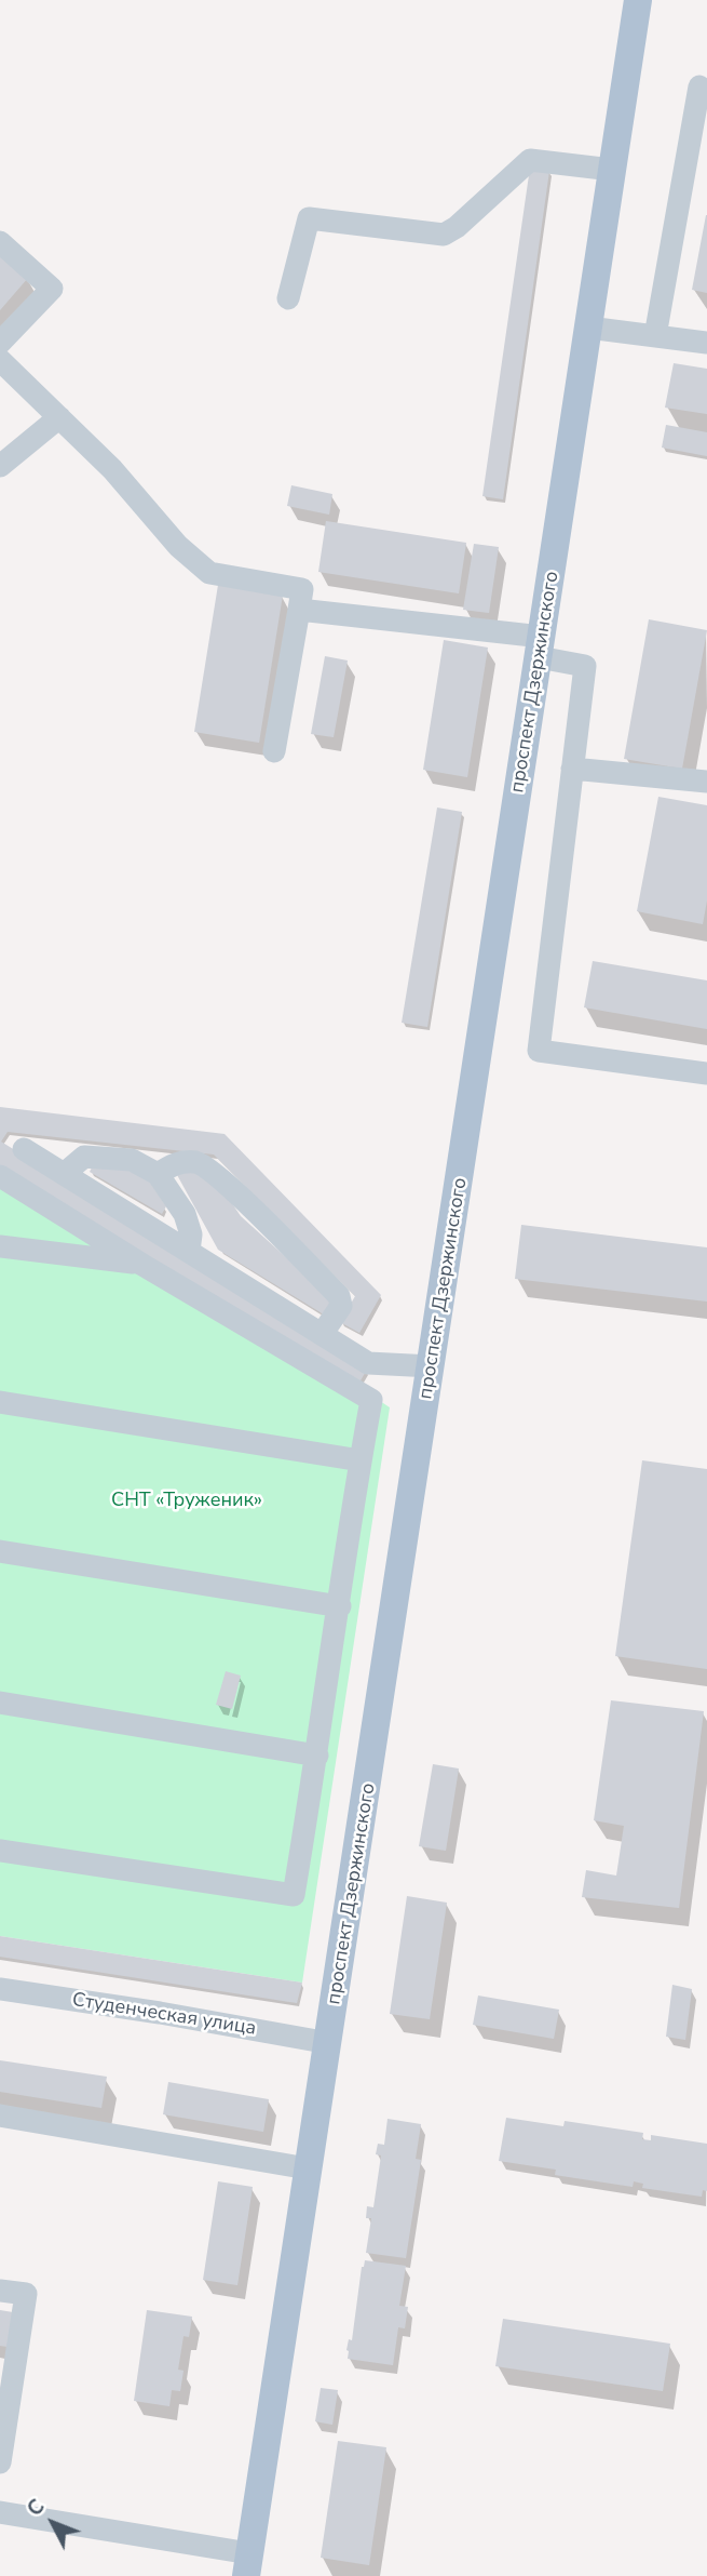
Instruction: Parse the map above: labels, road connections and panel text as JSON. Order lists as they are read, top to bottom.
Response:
{
  "streets": {
    "main road": ["проспект Дзержинского"],
    "street": ["Студенческая улица"]
  },
  "crossings": [
    ["проспект Дзержинского", "Студенческая улица"]
  ],
  "parks": ["СНТ «Труженик»"],
  "north": "top left"
}
